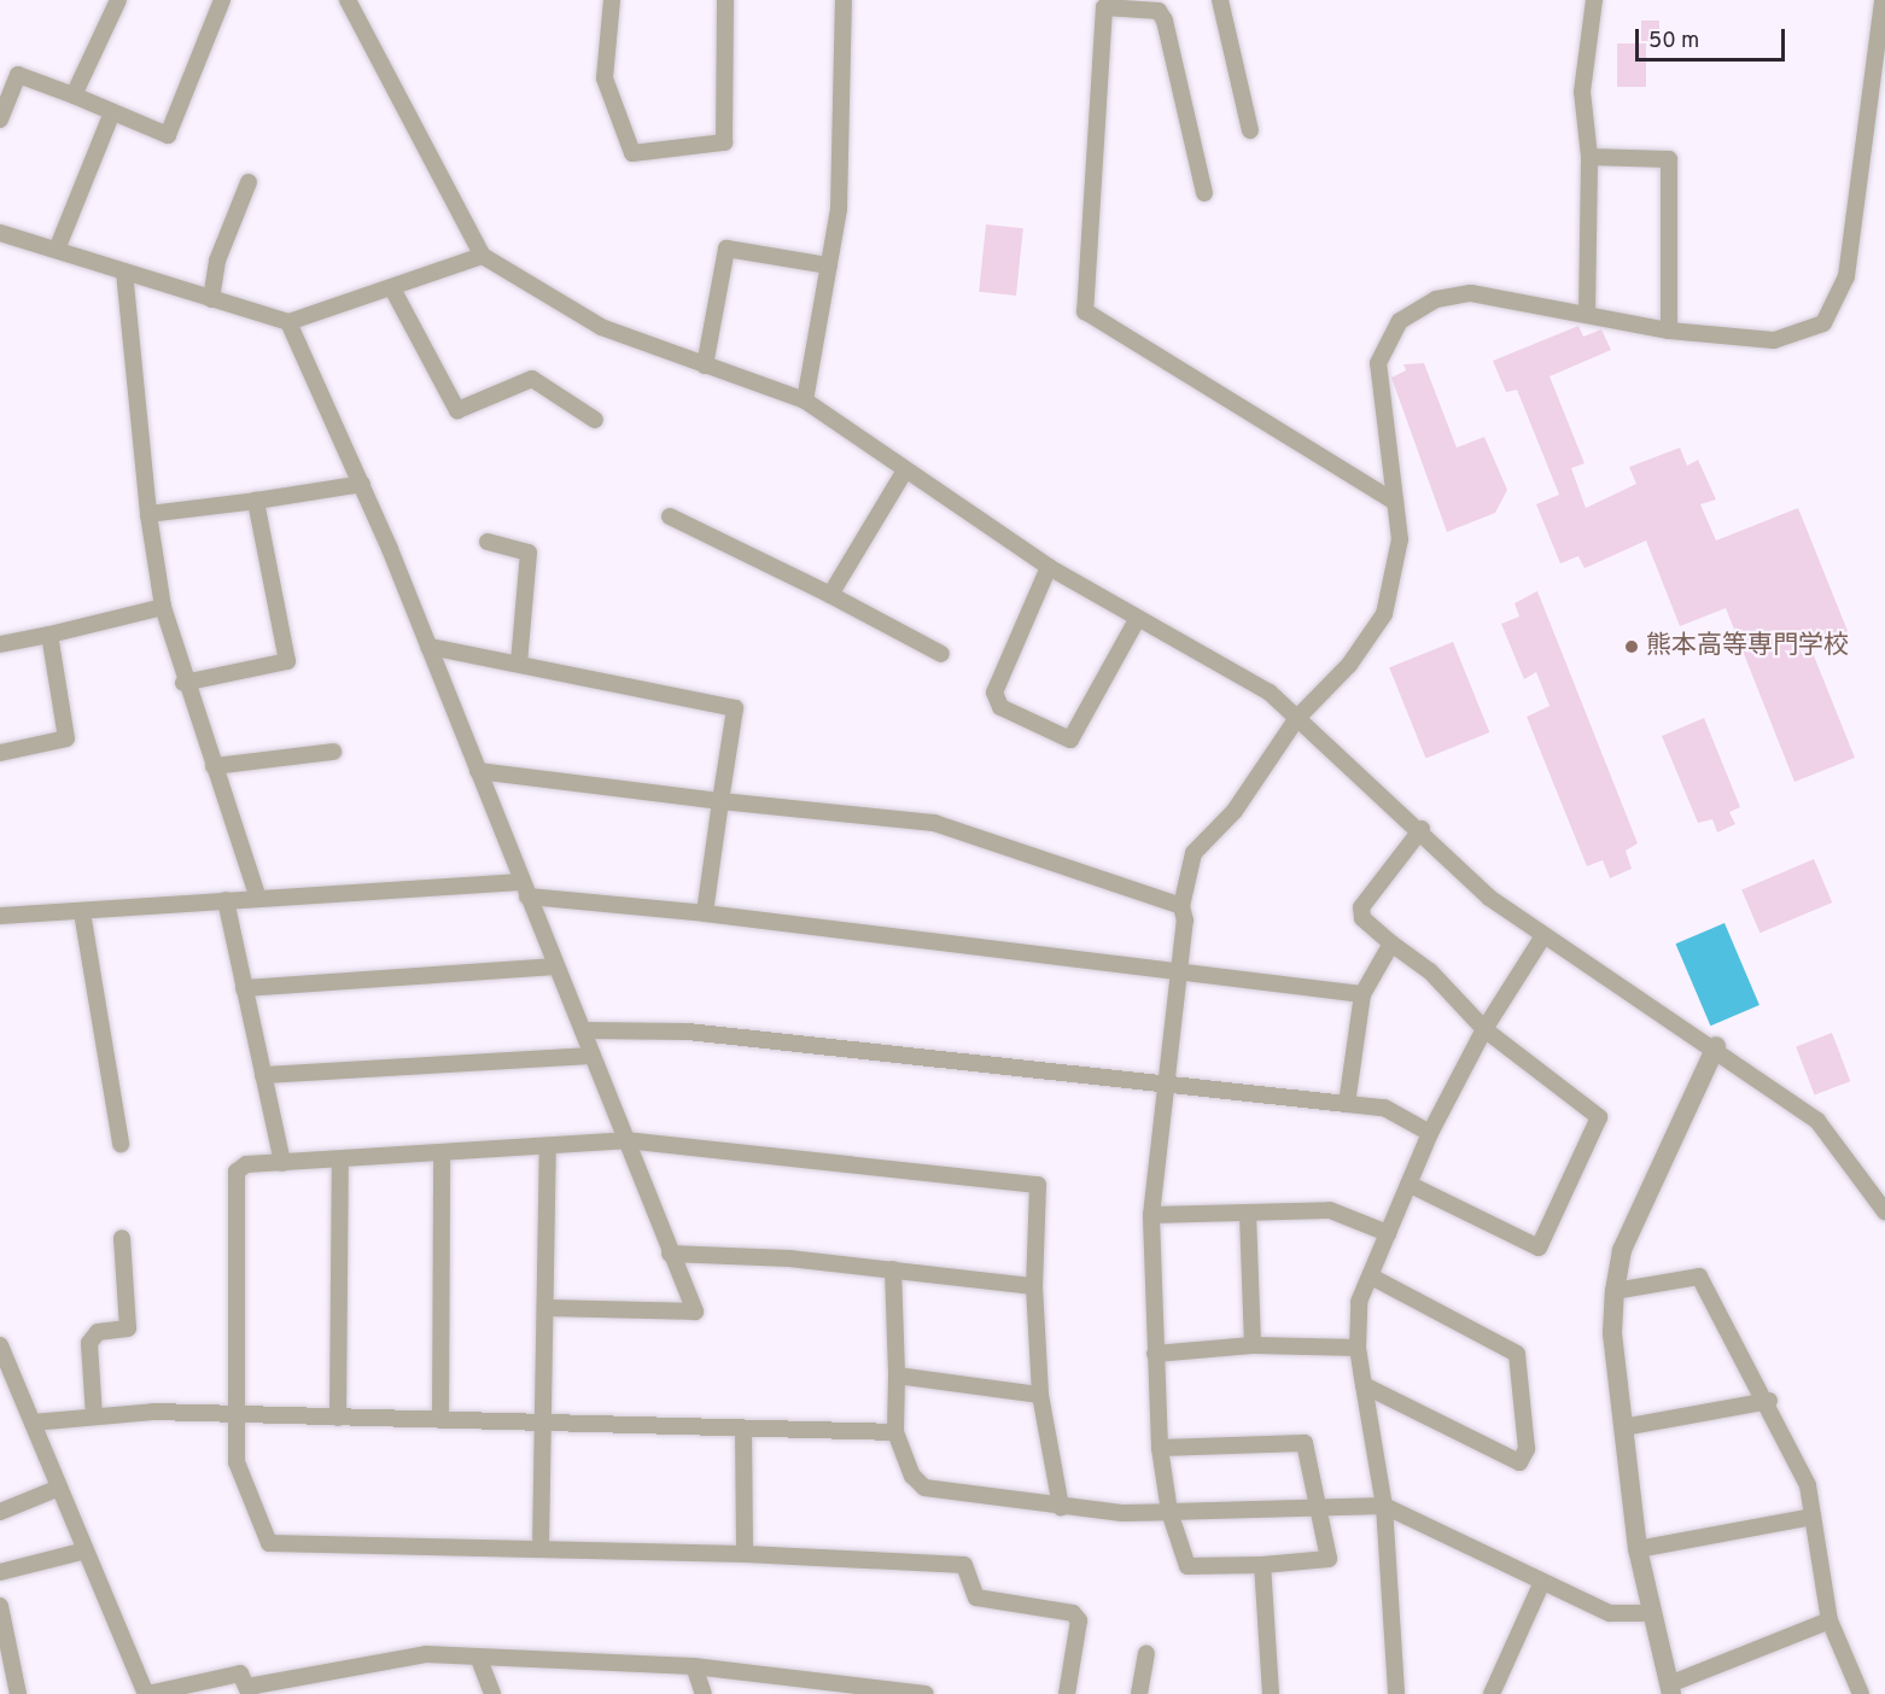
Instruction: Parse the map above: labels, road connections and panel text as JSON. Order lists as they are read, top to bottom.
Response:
{
  "places": ["熊本高等専門学校"],
  "scale_bar": "50 m"
}
